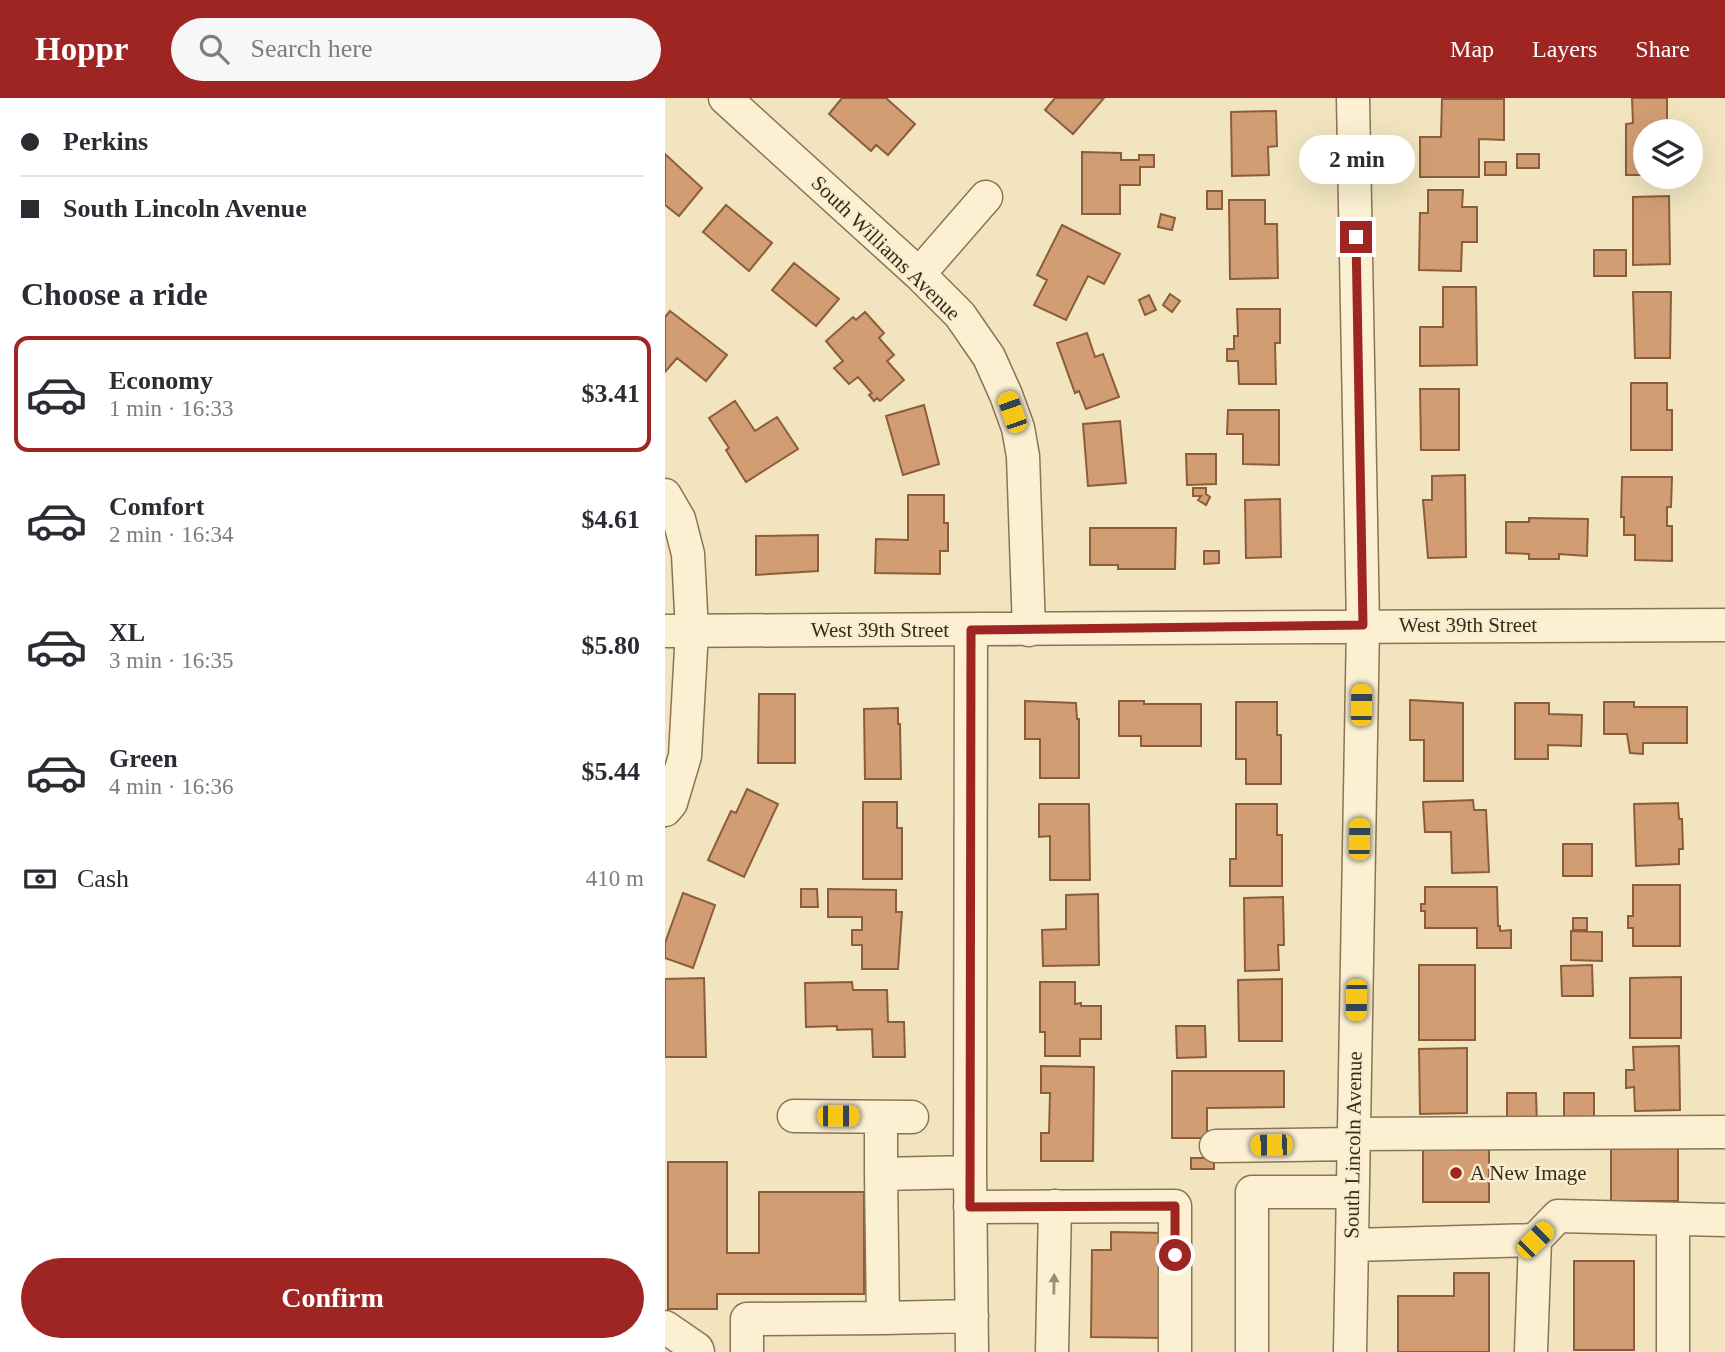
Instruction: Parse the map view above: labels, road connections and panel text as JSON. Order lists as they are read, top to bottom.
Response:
{
  "streets": {
    "street": ["South Williams Avenue", "West 39th Street", "South Lincoln Avenue"]
  },
  "crossings": [
    ["South Williams Avenue", "West 39th Street"],
    ["West 39th Street", "South Lincoln Avenue"]
  ],
  "places": ["A New Image"],
  "page": {
    "header": "Hoppr",
    "search": "Search here",
    "nav": ["Map", "Layers", "Share"],
    "banner": ["Perkins", "South Lincoln Avenue"],
    "bubble": "2 min",
    "heading": "Choose a ride",
    "list": [
      {
        "name": "Economy",
        "note": "1 min · 16:33",
        "value": "$3.41"
      },
      {
        "name": "Comfort",
        "note": "2 min · 16:34",
        "value": "$4.61"
      },
      {
        "name": "XL",
        "note": "3 min · 16:35",
        "value": "$5.80"
      },
      {
        "name": "Green",
        "note": "4 min · 16:36",
        "value": "$5.44"
      }
    ],
    "pay": ["Cash", "410 m"],
    "buttons": "Confirm"
  }
}
